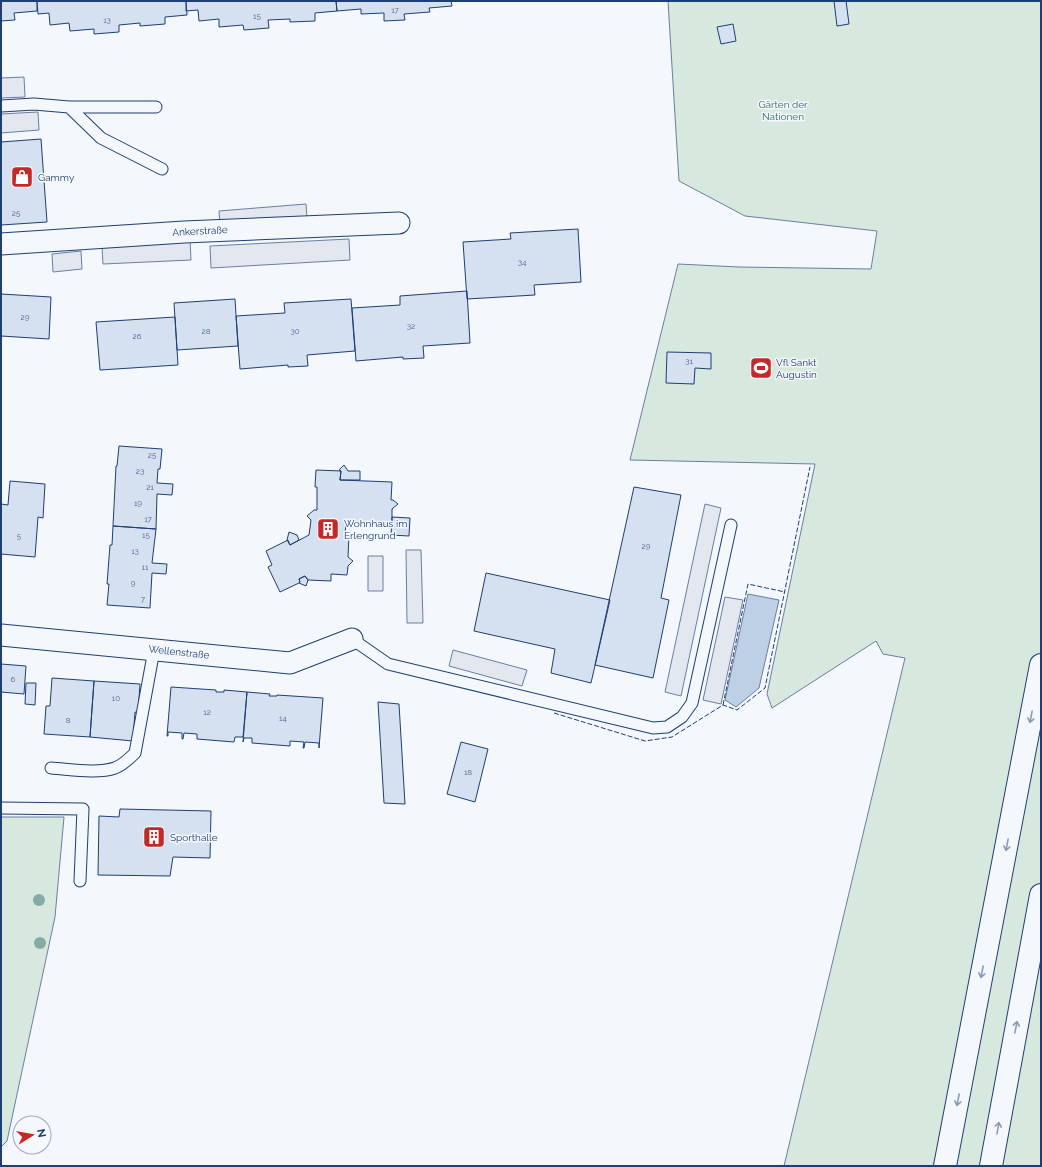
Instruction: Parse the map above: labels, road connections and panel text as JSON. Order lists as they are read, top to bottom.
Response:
{
  "streets": {
    "street": ["Ankerstraße", "Wellenstraße"]
  },
  "parks": ["Gärten der Nationen"],
  "places": {
    "shop": ["Gammy"],
    "sports": ["Vfl Sankt Augustin"],
    "building": ["Wohnhaus im Erlengrund", "Sporthalle"]
  },
  "house_numbers": [
    "17",
    "15",
    "13",
    "25",
    "34",
    "29",
    "32",
    "28",
    "30",
    "26",
    "31",
    "25",
    "23",
    "21",
    "19",
    "17",
    "15",
    "5",
    "29",
    "13",
    "11",
    "9",
    "7",
    "6",
    "10",
    "12",
    "14",
    "8",
    "18"
  ],
  "north": "right"
}
